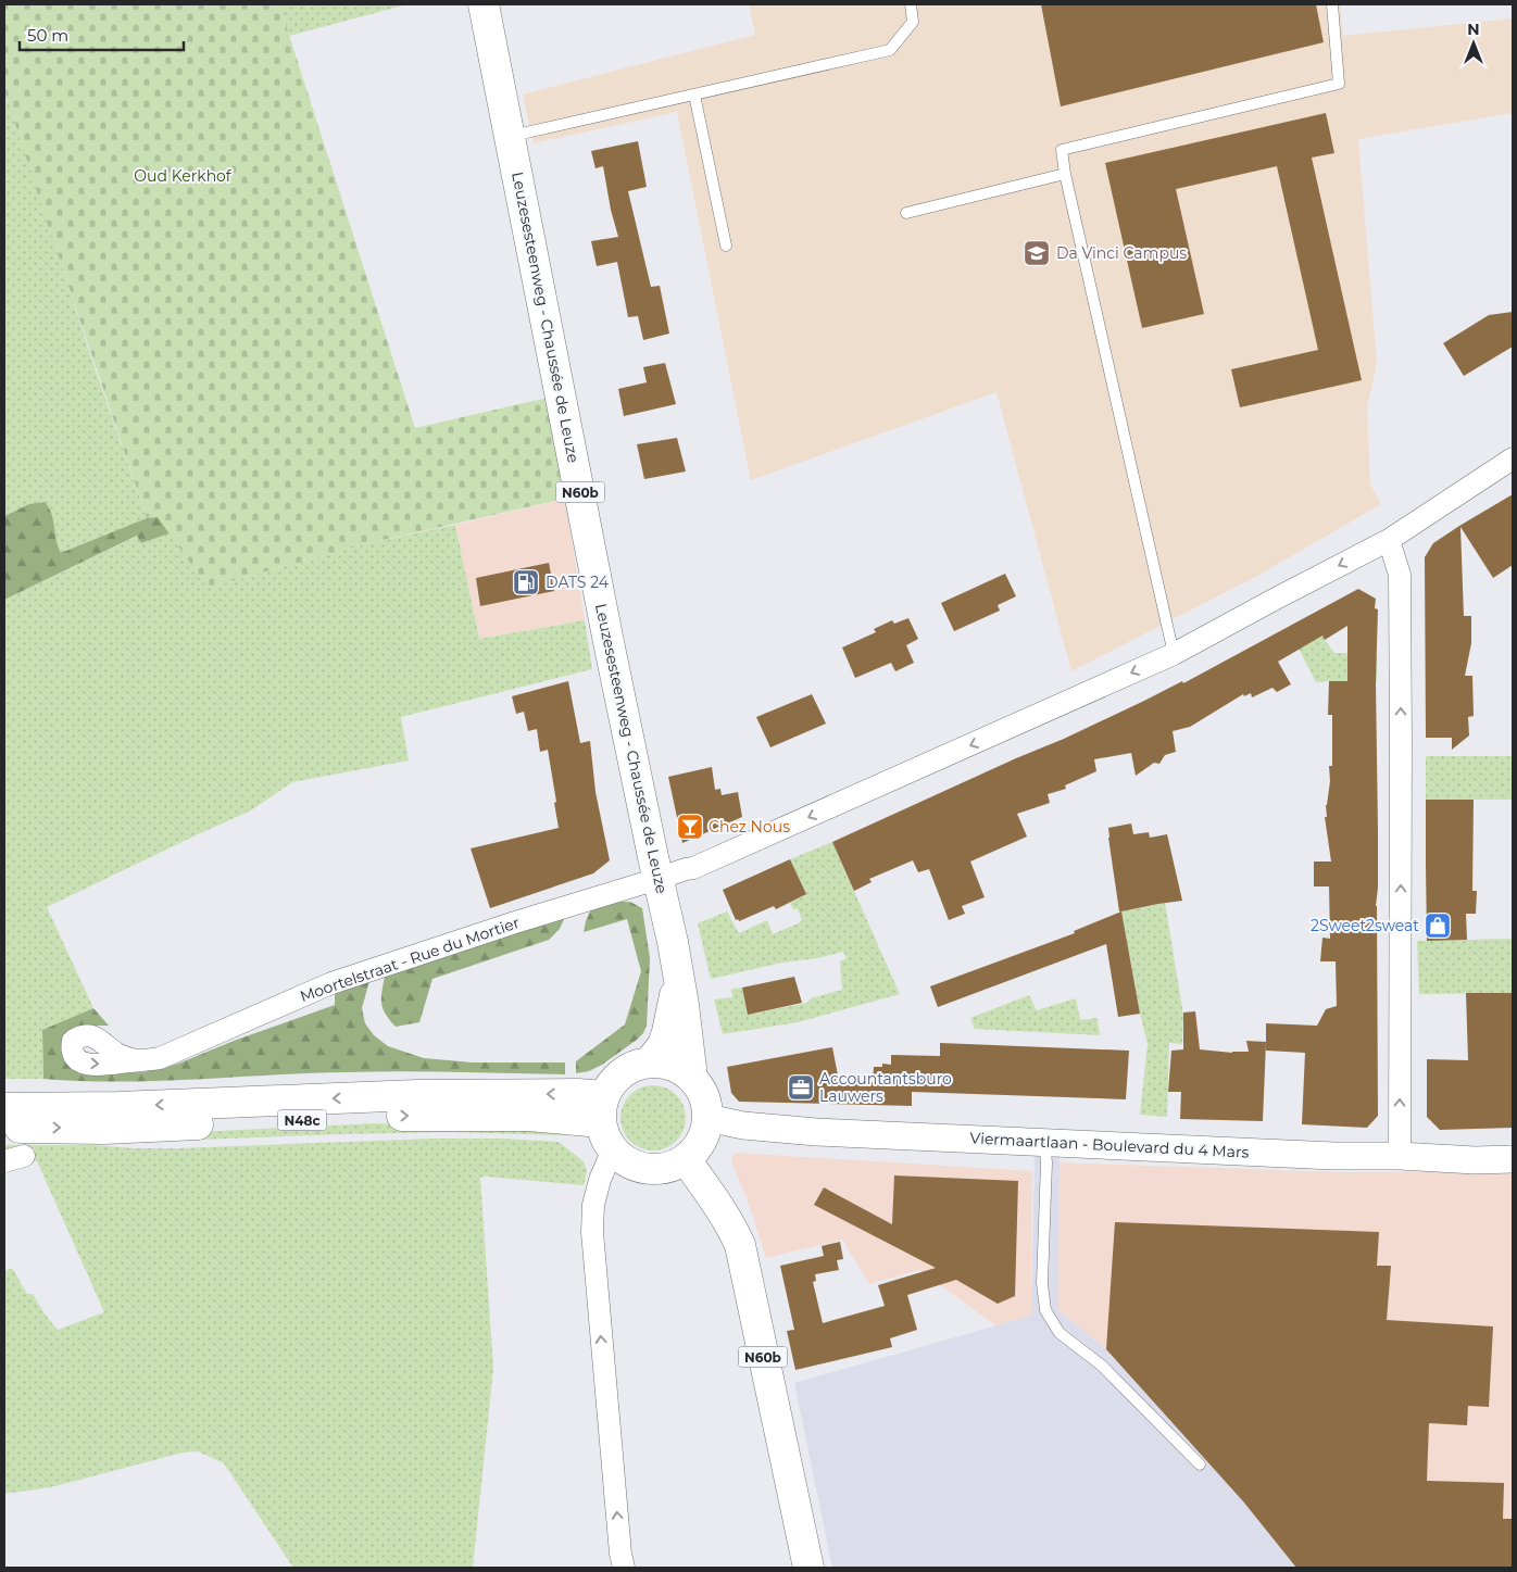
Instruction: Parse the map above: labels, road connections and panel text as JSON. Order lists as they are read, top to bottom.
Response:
{
  "streets": {
    "main road": ["Leuzesesteenweg - Chaussée de Leuze", "N60b", "N48c"],
    "street": ["Moortelstraat - Rue du Mortier", "Viermaartlaan - Boulevard du 4 Mars"]
  },
  "crossings": [
    ["Leuzesesteenweg - Chaussée de Leuze", "N60b"],
    ["Leuzesesteenweg - Chaussée de Leuze", "Moortelstraat - Rue du Mortier"],
    ["Leuzesesteenweg - Chaussée de Leuze", "N48c"],
    ["Leuzesesteenweg - Chaussée de Leuze", "Viermaartlaan - Boulevard du 4 Mars"],
    ["N60b", "N48c"],
    ["N60b", "Viermaartlaan - Boulevard du 4 Mars"],
    ["N48c", "Viermaartlaan - Boulevard du 4 Mars"]
  ],
  "one_way": ["Moortelstraat - Rue du Mortier"],
  "parks": ["Oud Kerkhof"],
  "places": {
    "school or university": ["Da Vinci Campus"],
    "fuel station": ["DATS 24"],
    "bar": ["Chez Nous"],
    "shop": ["2Sweet2sweat"],
    "office": ["Accountantsburo Lauwers"]
  },
  "scale_bar": "50 m",
  "north": "top"
}
